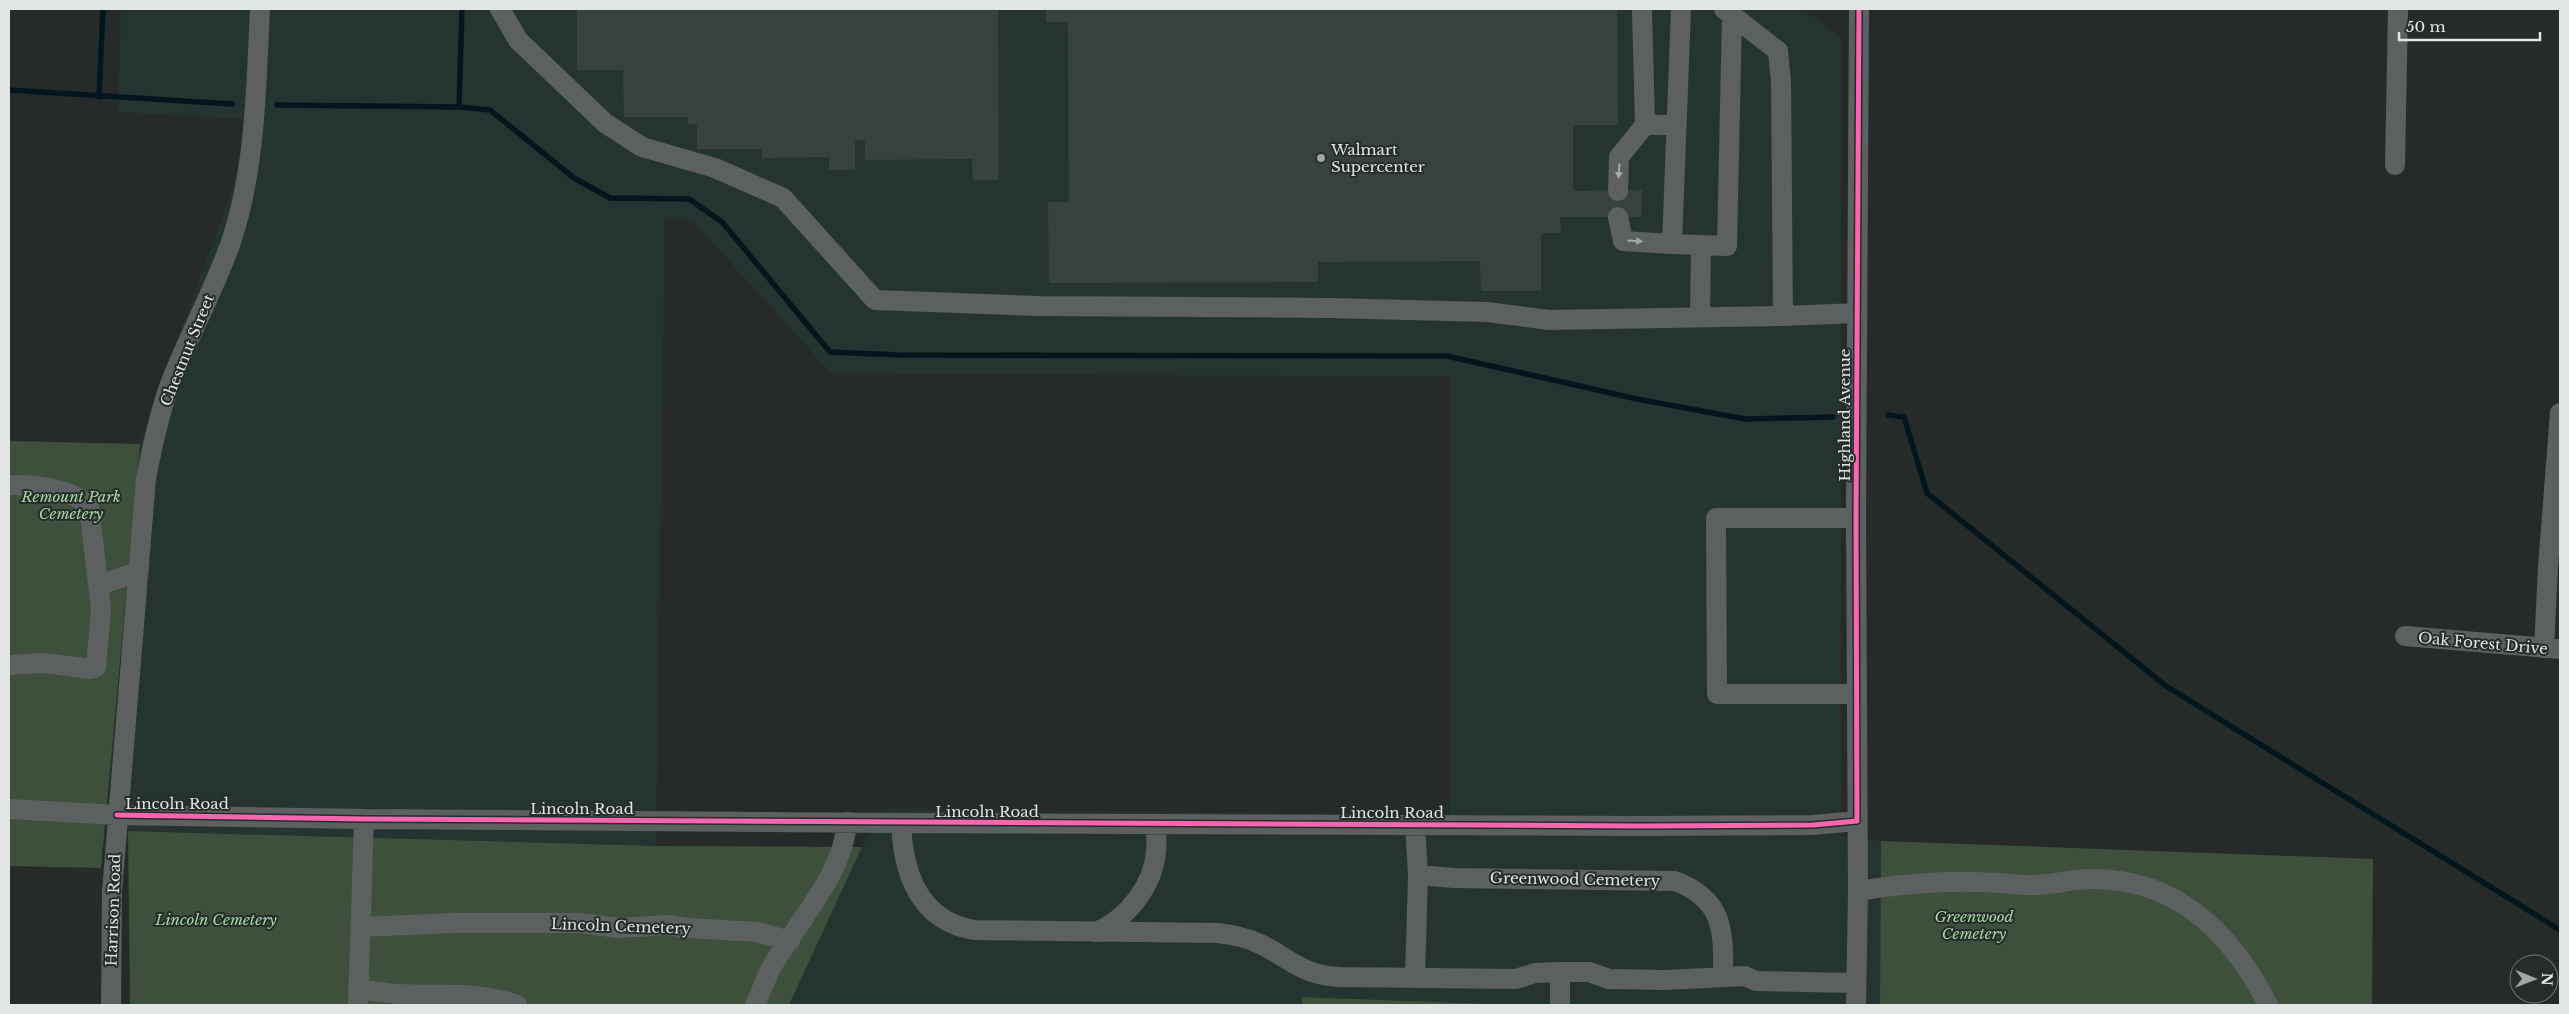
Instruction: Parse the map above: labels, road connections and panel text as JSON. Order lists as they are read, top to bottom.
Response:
{
  "streets": {
    "street": [
      "Chestnut Street",
      "Highland Avenue",
      "Oak Forest Drive",
      "Lincoln Road",
      "Greenwood Cemetery",
      "Harrison Road",
      "Lincoln Cemetery"
    ]
  },
  "crossings": [
    ["Chestnut Street", "Lincoln Road"],
    ["Chestnut Street", "Harrison Road"],
    ["Highland Avenue", "Lincoln Road"],
    ["Lincoln Road", "Harrison Road"]
  ],
  "parks": ["Remount Park Cemetery", "Greenwood Cemetery", "Lincoln Cemetery"],
  "places": ["Walmart Supercenter"],
  "scale_bar": "50 m",
  "north": "right"
}
